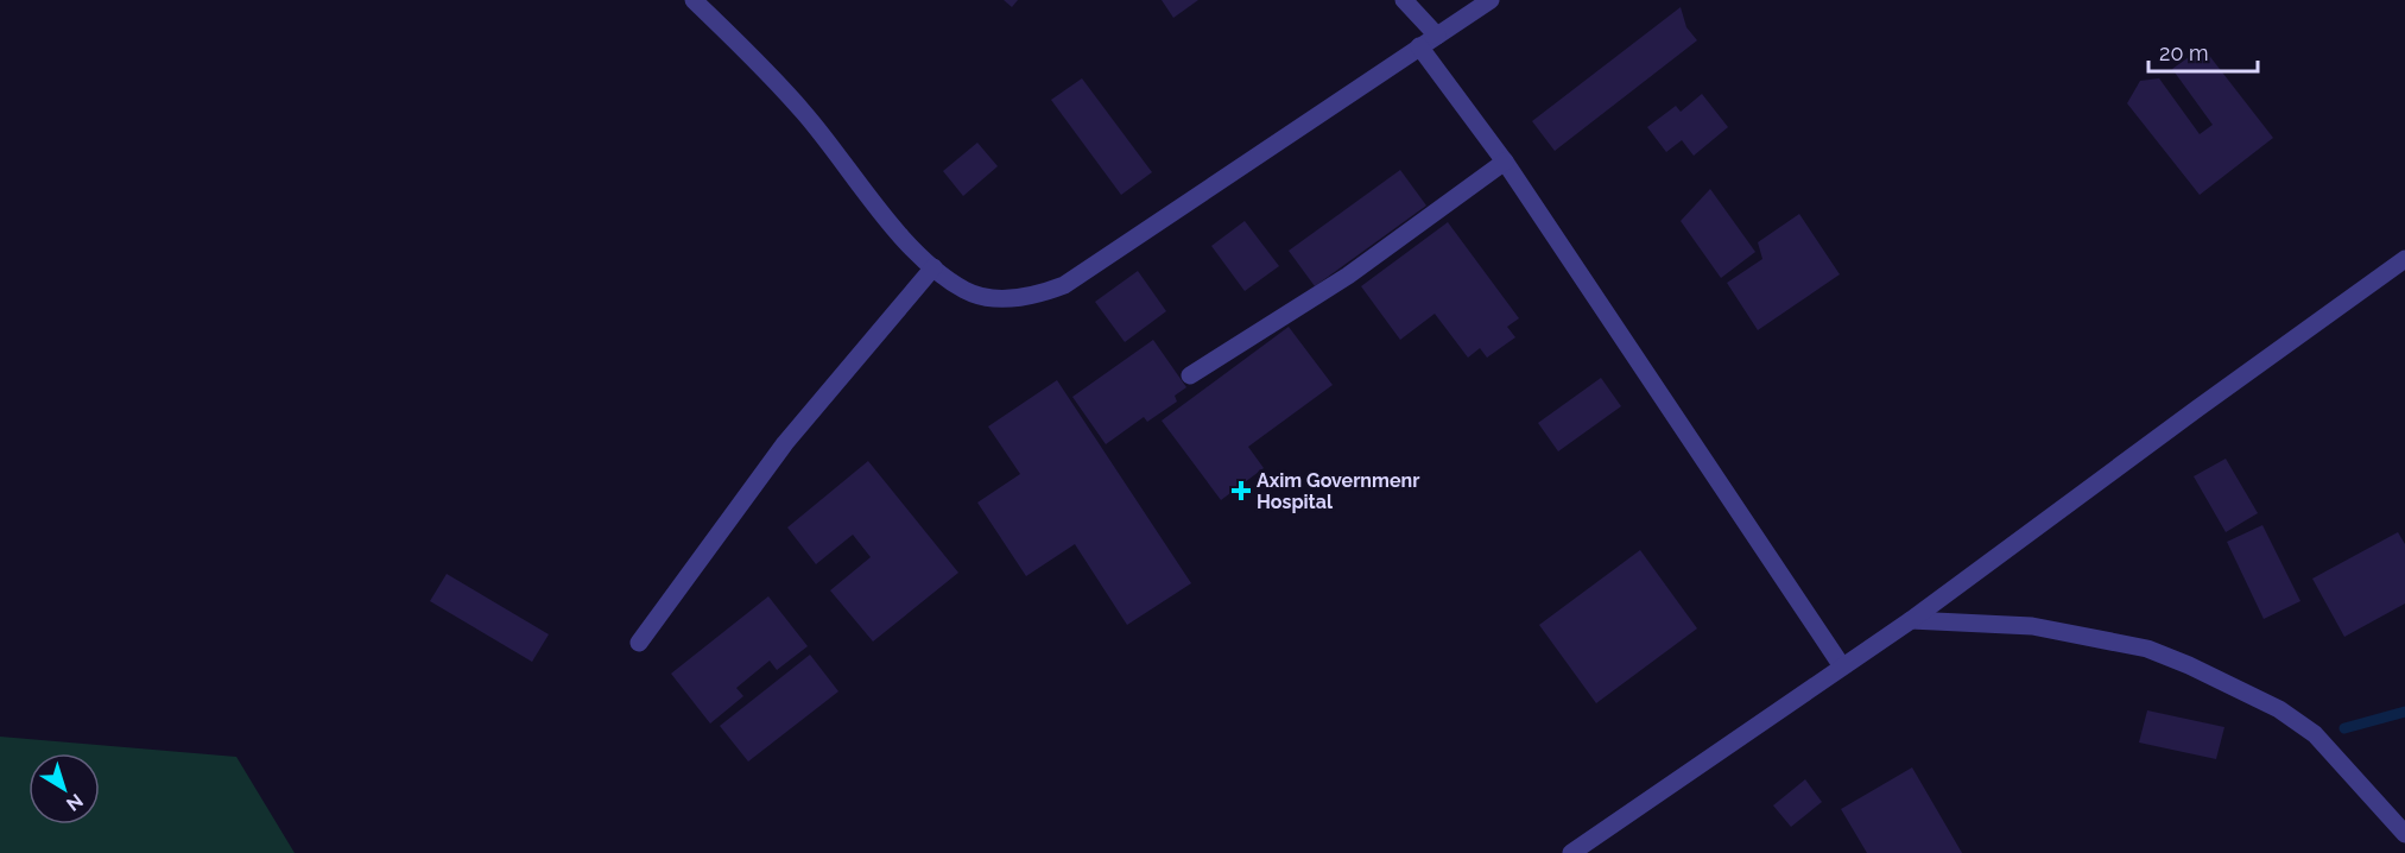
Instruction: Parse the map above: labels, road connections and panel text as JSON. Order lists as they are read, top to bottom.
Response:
{
  "places": {
    "health": ["Axim Governmenr Hospital"]
  },
  "scale_bar": "20 m",
  "north": "bottom right"
}
